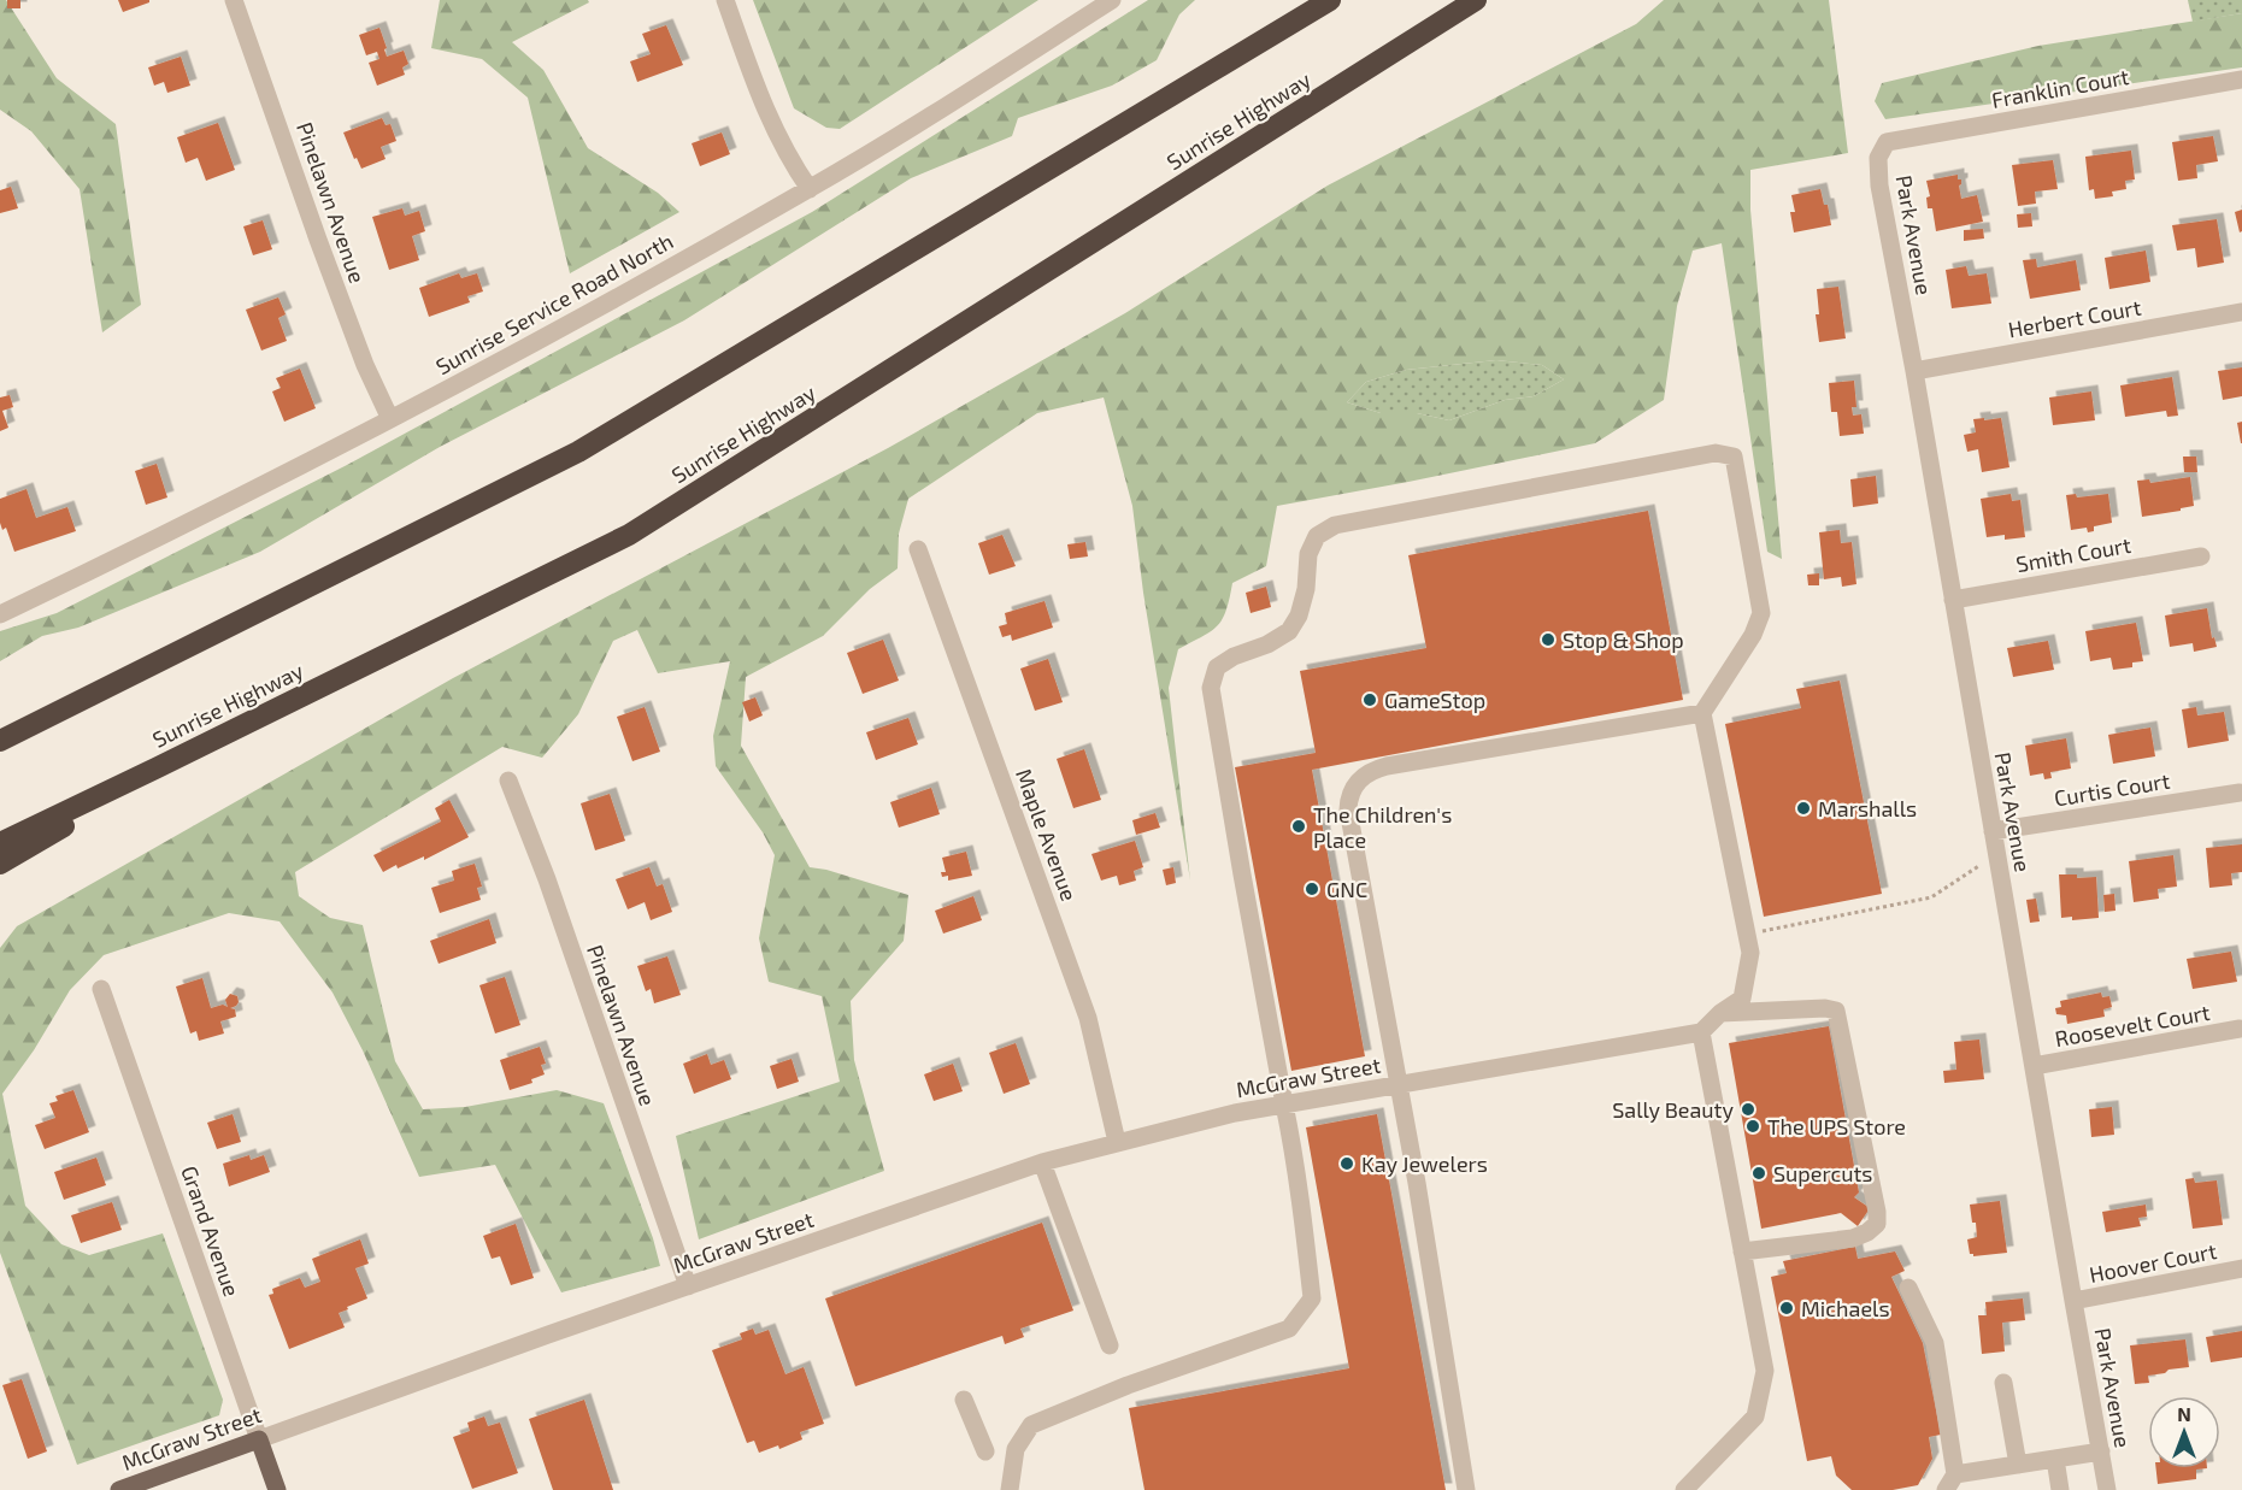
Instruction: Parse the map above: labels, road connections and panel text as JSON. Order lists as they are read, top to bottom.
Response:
{
  "streets": {
    "highway": ["Sunrise Highway"],
    "main road": ["McGraw Street", "Grand Avenue"],
    "street": [
      "Franklin Court",
      "Pinelawn Avenue",
      "Park Avenue",
      "Sunrise Service Road North",
      "Herbert Court",
      "Smith Court",
      "Curtis Court",
      "Maple Avenue",
      "Roosevelt Court",
      "Hoover Court"
    ]
  },
  "crossings": [
    ["Franklin Court", "Park Avenue"],
    ["Pinelawn Avenue", "Sunrise Service Road North"],
    ["Pinelawn Avenue", "McGraw Street"],
    ["Park Avenue", "Herbert Court"],
    ["Park Avenue", "Smith Court"],
    ["Park Avenue", "Curtis Court"],
    ["Park Avenue", "Roosevelt Court"],
    ["Park Avenue", "Hoover Court"],
    ["Maple Avenue", "McGraw Street"],
    ["McGraw Street", "Grand Avenue"]
  ],
  "places": [
    "Stop & Shop",
    "GameStop",
    "Marshalls",
    "The Children's Place",
    "GNC",
    "Sally Beauty",
    "The UPS Store",
    "Kay Jewelers",
    "Supercuts",
    "Michaels"
  ],
  "north": "top"
}
